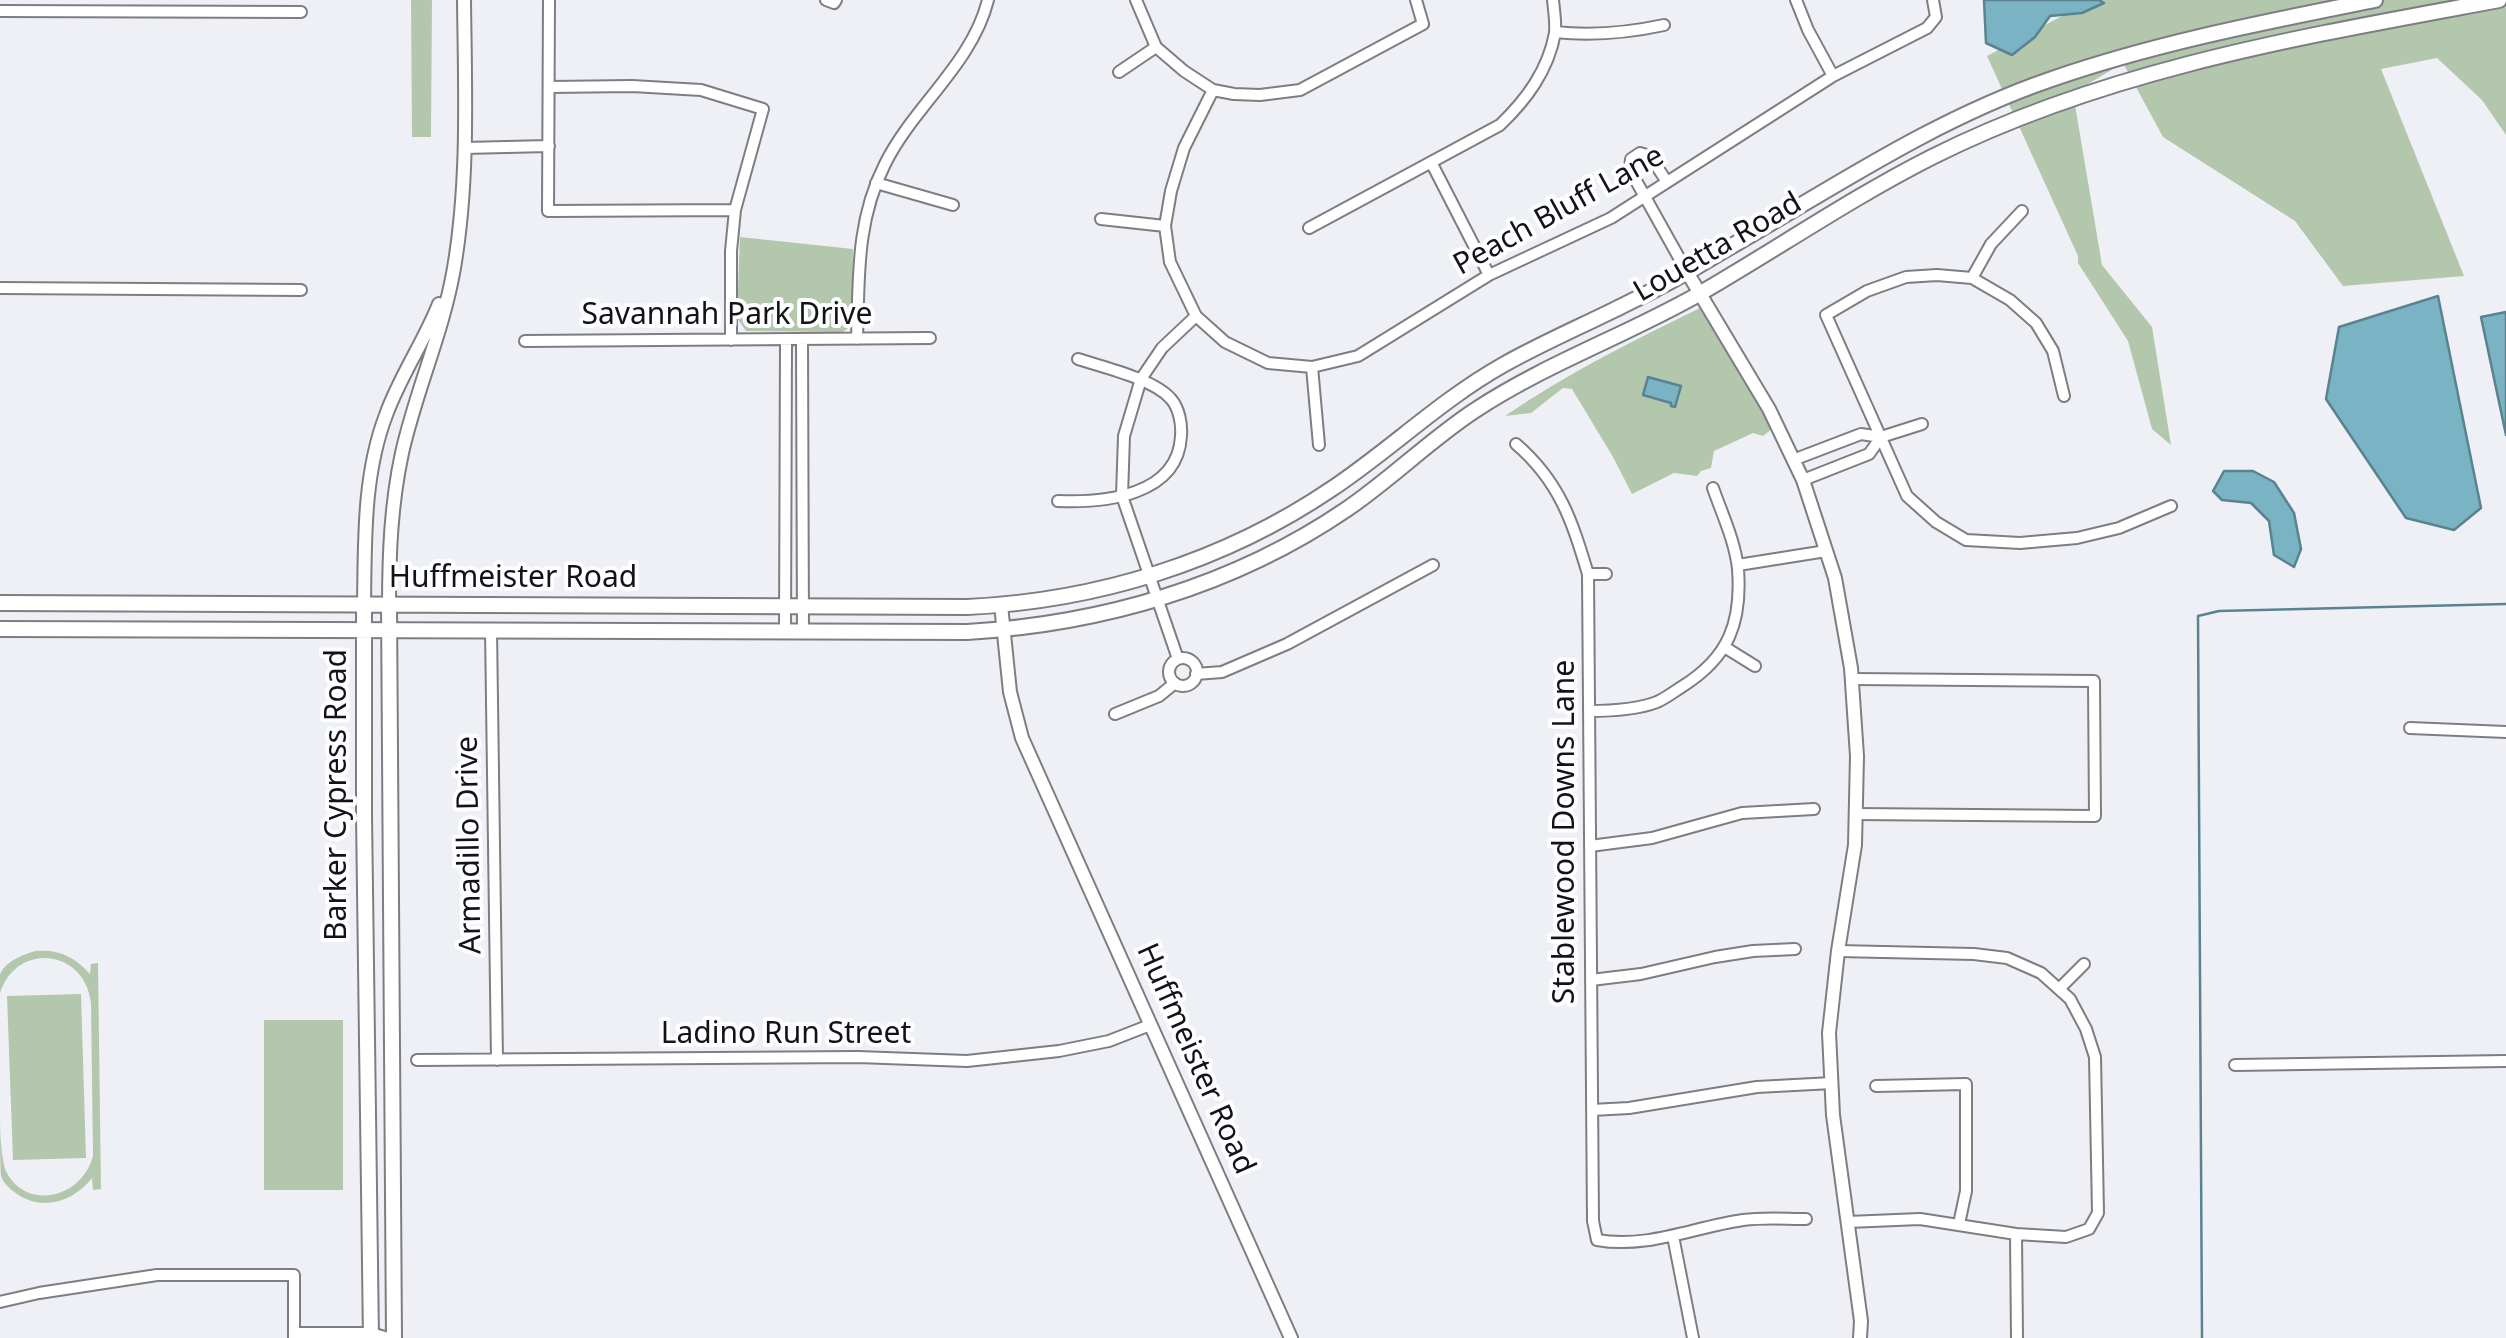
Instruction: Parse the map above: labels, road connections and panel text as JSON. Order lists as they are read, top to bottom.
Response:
{
  "streets": {
    "main road": ["Louetta Road", "Huffmeister Road", "Barker Cypress Road"],
    "street": [
      "Peach Bluff Lane",
      "Savannah Park Drive",
      "Stablewood Downs Lane",
      "Armadillo Drive",
      "Ladino Run Street"
    ]
  },
  "crossings": [
    ["Louetta Road", "Huffmeister Road"],
    ["Huffmeister Road", "Barker Cypress Road"],
    ["Huffmeister Road", "Armadillo Drive"],
    ["Huffmeister Road", "Ladino Run Street"],
    ["Armadillo Drive", "Ladino Run Street"]
  ]
}
